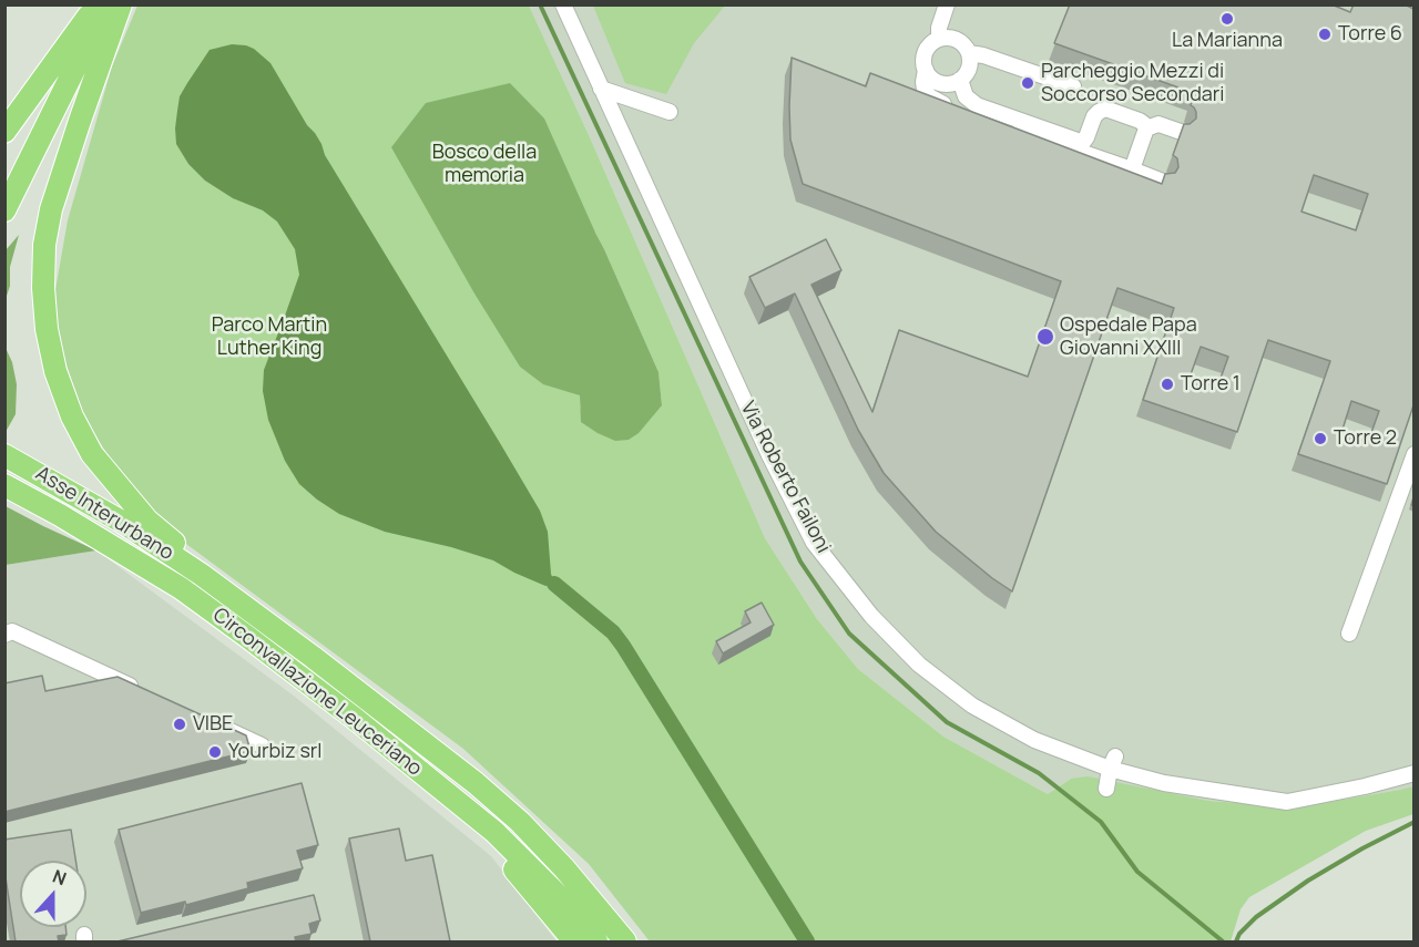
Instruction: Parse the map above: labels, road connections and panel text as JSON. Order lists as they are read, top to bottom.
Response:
{
  "streets": {
    "highway": ["Asse Interurbano", "Circonvallazione Leuceriano"],
    "street": ["Via Roberto Failoni"]
  },
  "crossings": [
    ["Asse Interurbano", "Circonvallazione Leuceriano"]
  ],
  "parks": ["Bosco della memoria", "Parco Martin Luther King"],
  "places": [
    "La Marianna",
    "Torre 6",
    "Parcheggio Mezzi di Soccorso Secondari",
    "Ospedale Papa Giovanni XXIII",
    "Torre 1",
    "Torre 2",
    "VIBE",
    "Yourbiz srl"
  ],
  "north": "top"
}
